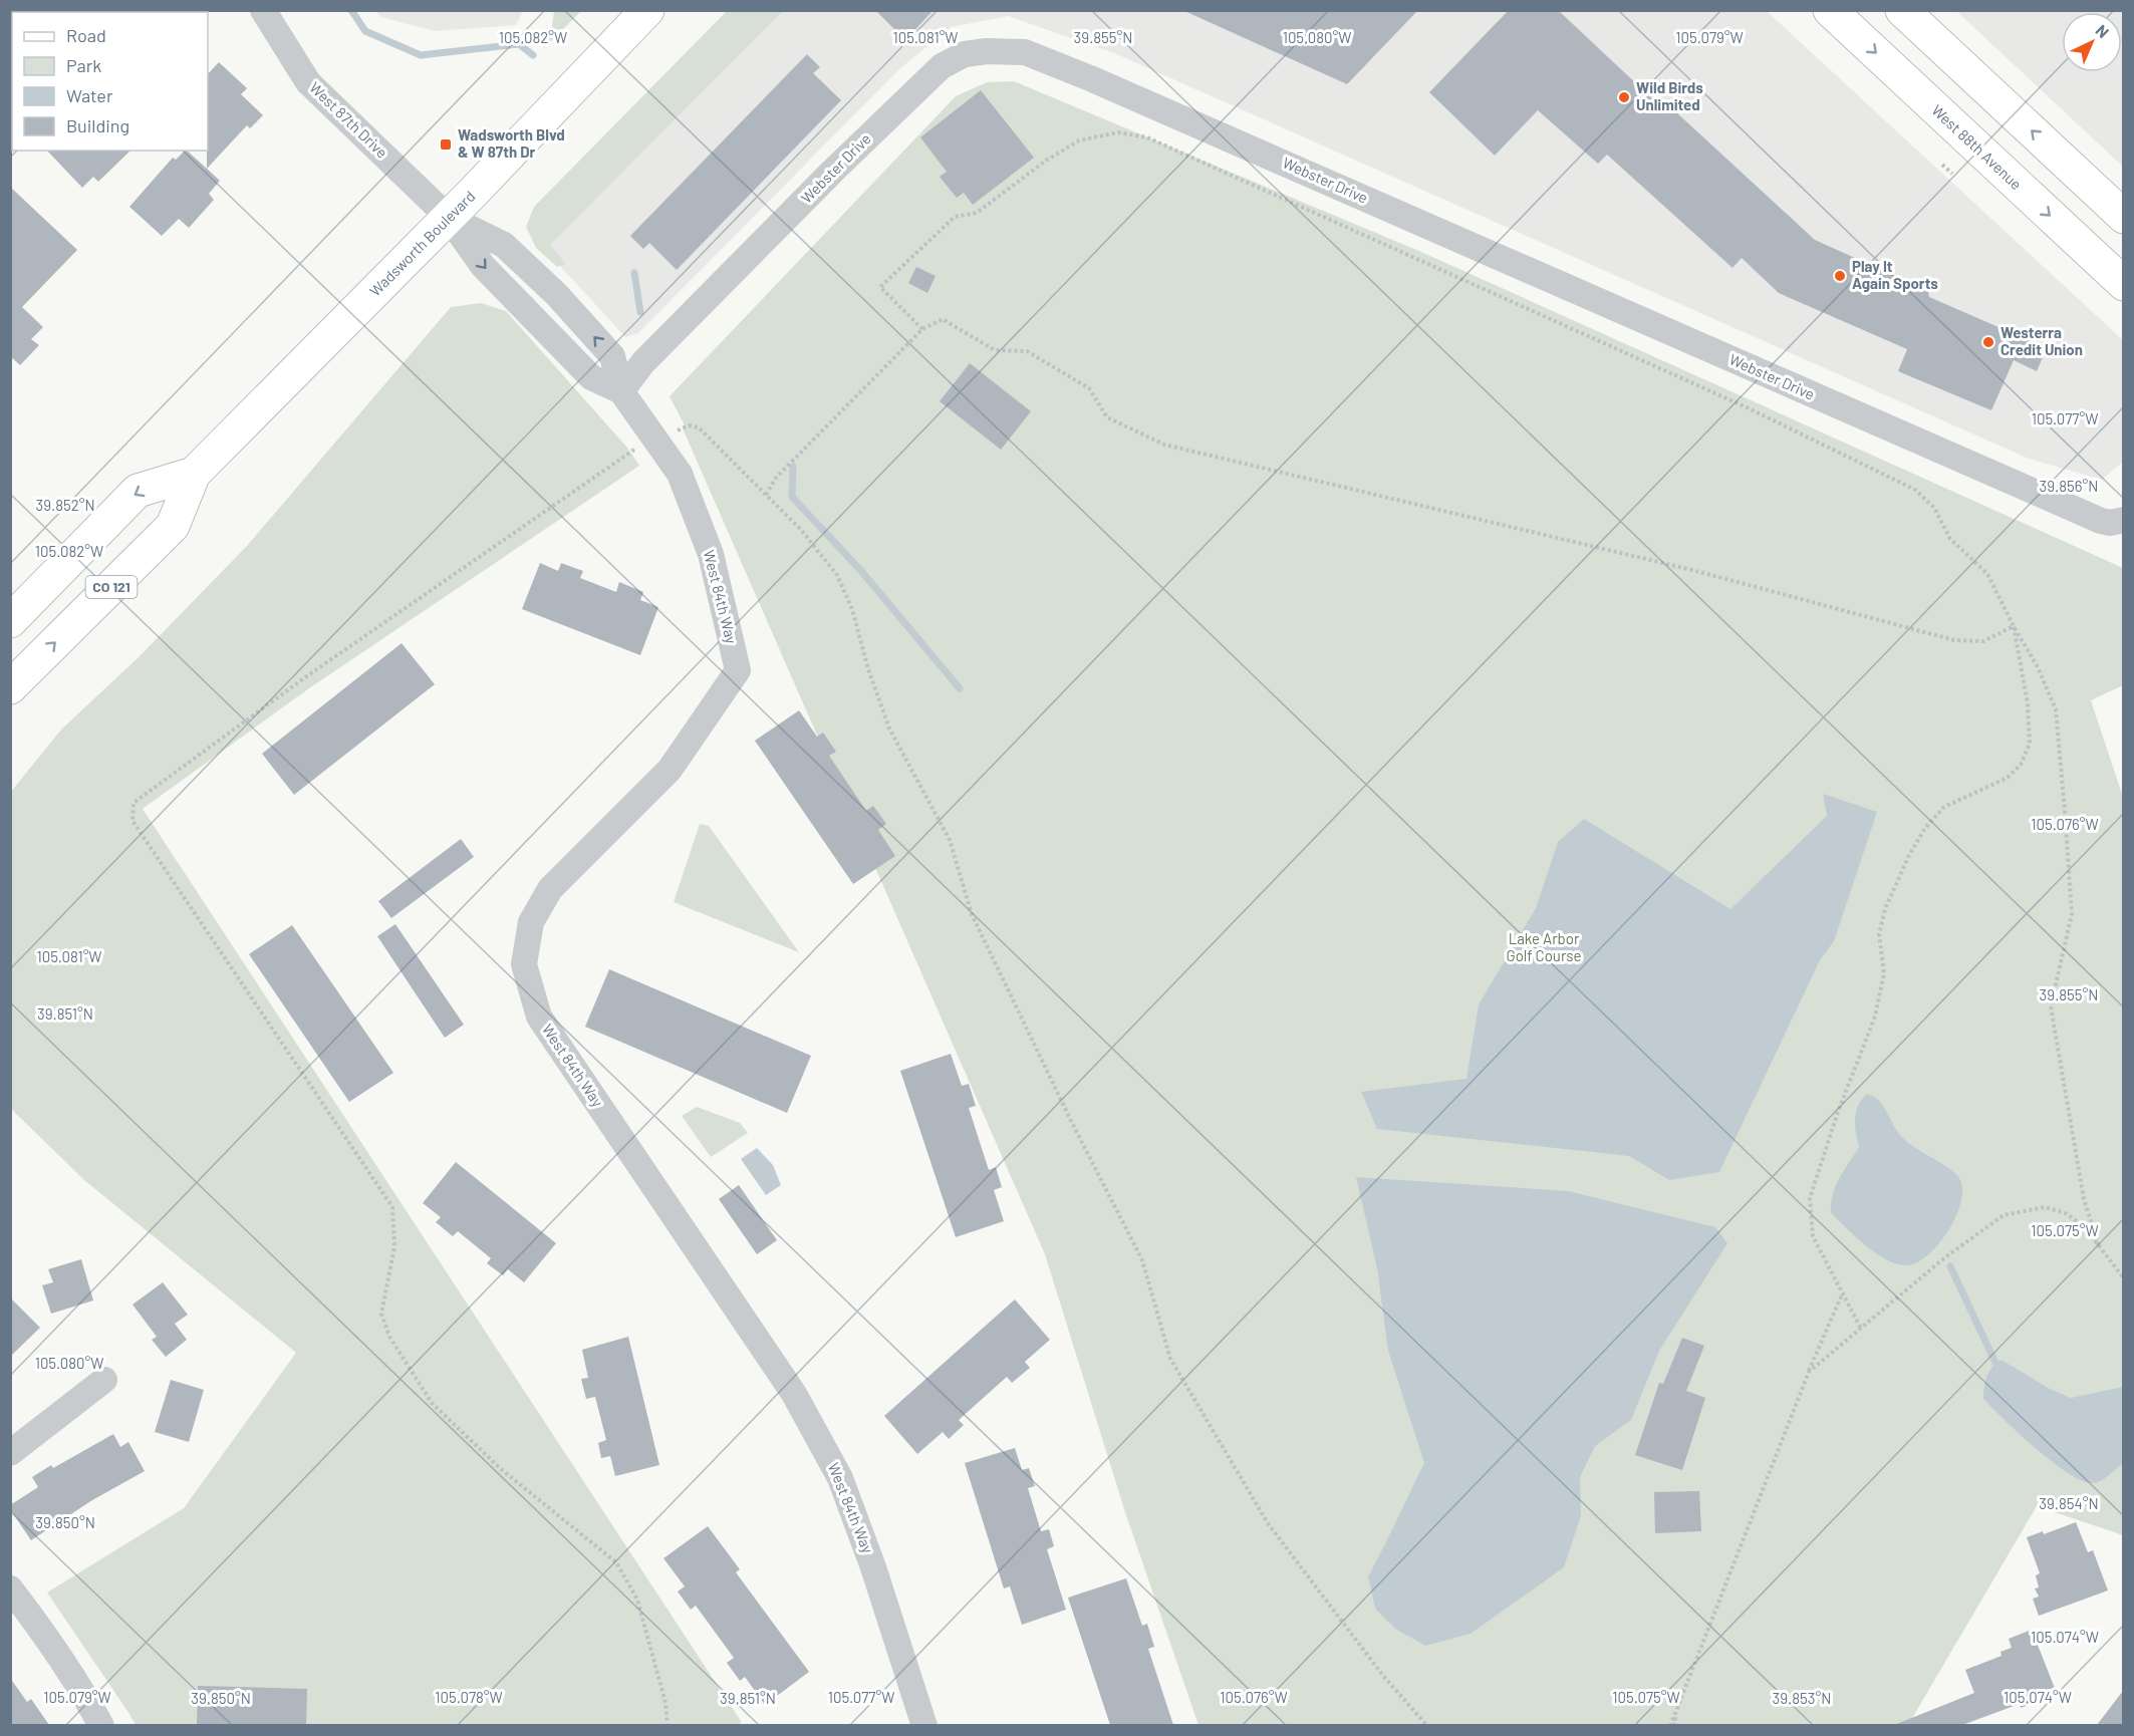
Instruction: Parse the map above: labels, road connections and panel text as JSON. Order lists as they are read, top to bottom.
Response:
{
  "streets": {
    "main road": ["West 88th Avenue", "Wadsworth Boulevard", "CO 121"],
    "street": ["West 87th Drive", "Webster Drive", "West 84th Way"]
  },
  "crossings": [
    ["West 87th Drive", "Wadsworth Boulevard"],
    ["West 87th Drive", "West 84th Way"],
    ["Webster Drive", "West 84th Way"],
    ["Wadsworth Boulevard", "West 84th Way"]
  ],
  "parks": ["Lake Arbor Golf Course"],
  "places": {
    "other": ["Wild Birds Unlimited", "Play It Again Sports", "Westerra Credit Union"],
    "transit": ["Wadsworth Blvd & W 87th Dr"]
  },
  "legend": [
    "Road",
    "Park",
    "Water",
    "Building"
  ],
  "north": "top right",
  "coordinates": [
    "39.855°N",
    "105.082°W",
    "105.081°W",
    "105.080°W",
    "105.079°W",
    "105.077°W",
    "39.856°N",
    "39.852°N",
    "105.076°W",
    "39.851°N",
    "105.075°W",
    "39.854°N",
    "39.850°N",
    "105.074°W",
    "105.078°W",
    "39.853°N"
  ]
}
